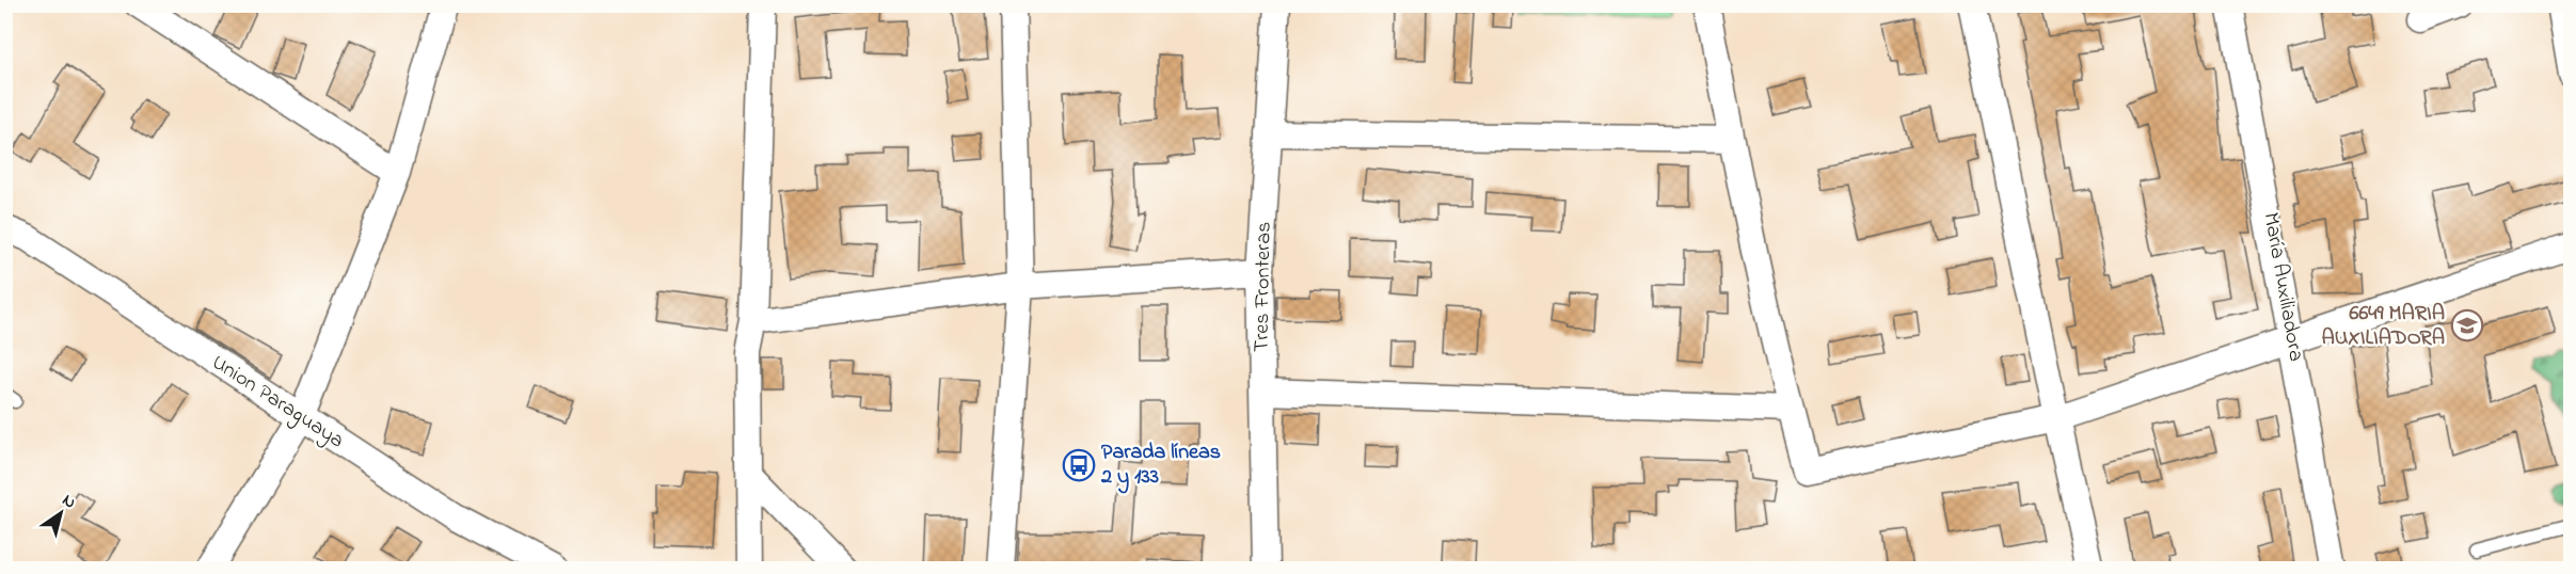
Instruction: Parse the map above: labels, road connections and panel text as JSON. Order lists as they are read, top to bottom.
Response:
{
  "streets": {
    "street": ["Tres Fronteras", "María Auxiliadora", "Union Paraguaya"]
  },
  "places": {
    "school or university": ["6649 MARIA AUXILIADORA"],
    "bus stop": ["Parada líneas 2 y 133"]
  },
  "north": "top right"
}
